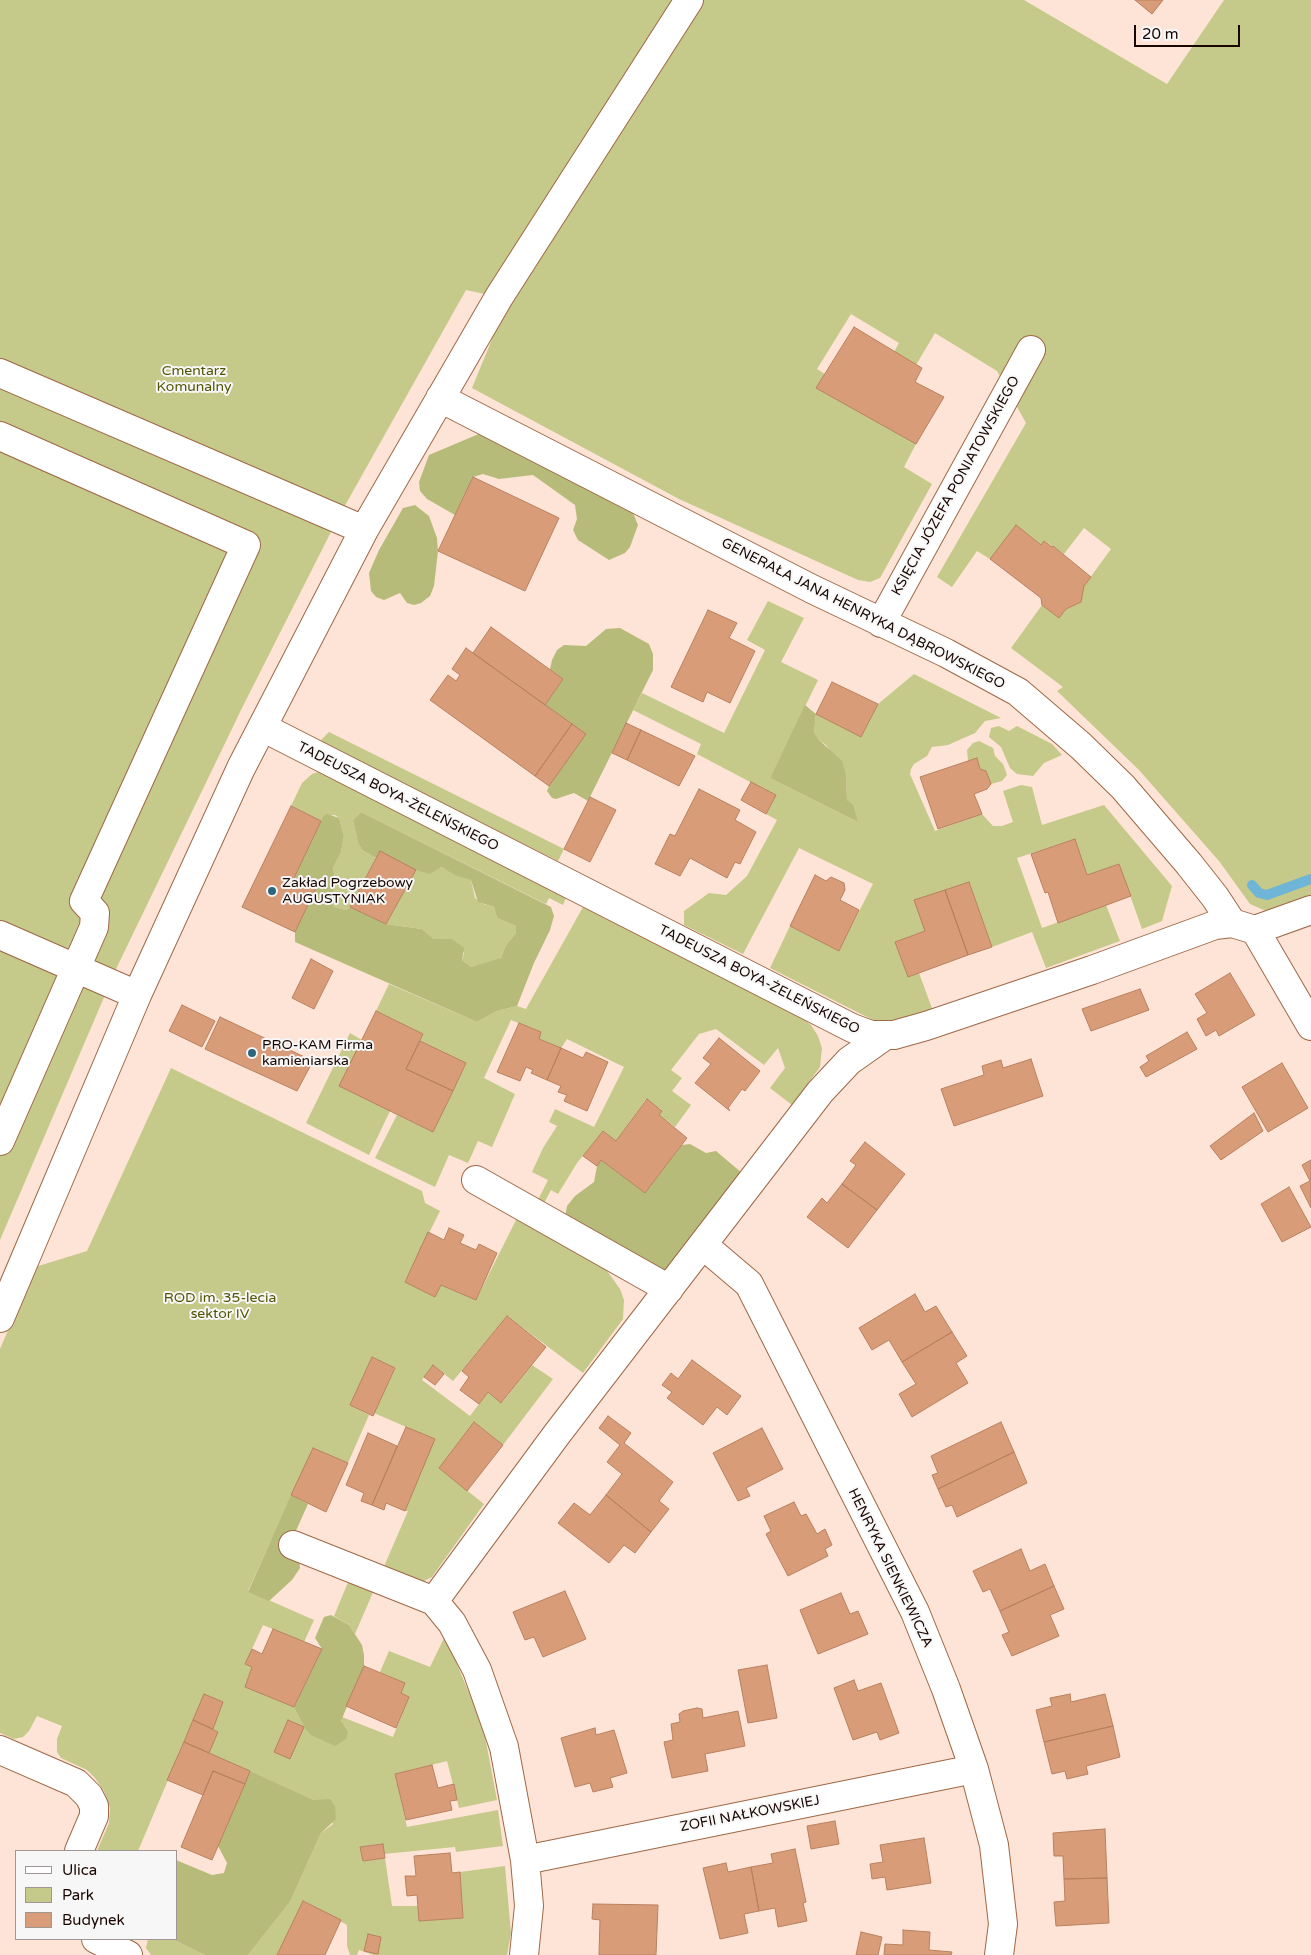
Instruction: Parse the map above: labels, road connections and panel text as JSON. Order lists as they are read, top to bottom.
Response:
{
  "streets": {
    "street": [
      "KSIĘCIA JÓZEFA PONIATOWSKIEGO",
      "GENERAŁA JANA HENRYKA DĄBROWSKIEGO",
      "TADEUSZA BOYA-ŻELEŃSKIEGO",
      "HENRYKA SIENKIEWICZA",
      "ZOFII NAŁKOWSKIEJ"
    ]
  },
  "crossings": [
    ["KSIĘCIA JÓZEFA PONIATOWSKIEGO", "GENERAŁA JANA HENRYKA DĄBROWSKIEGO"],
    ["GENERAŁA JANA HENRYKA DĄBROWSKIEGO", "TADEUSZA BOYA-ŻELEŃSKIEGO"],
    ["HENRYKA SIENKIEWICZA", "ZOFII NAŁKOWSKIEJ"]
  ],
  "parks": ["Cmentarz Komunalny", "ROD im. 35-lecia sektor IV"],
  "places": ["Zakład Pogrzebowy AUGUSTYNIAK", "PRO-KAM Firma kamieniarska"],
  "legend": ["Ulica", "Park", "Budynek"],
  "scale_bar": "20 m"
}
